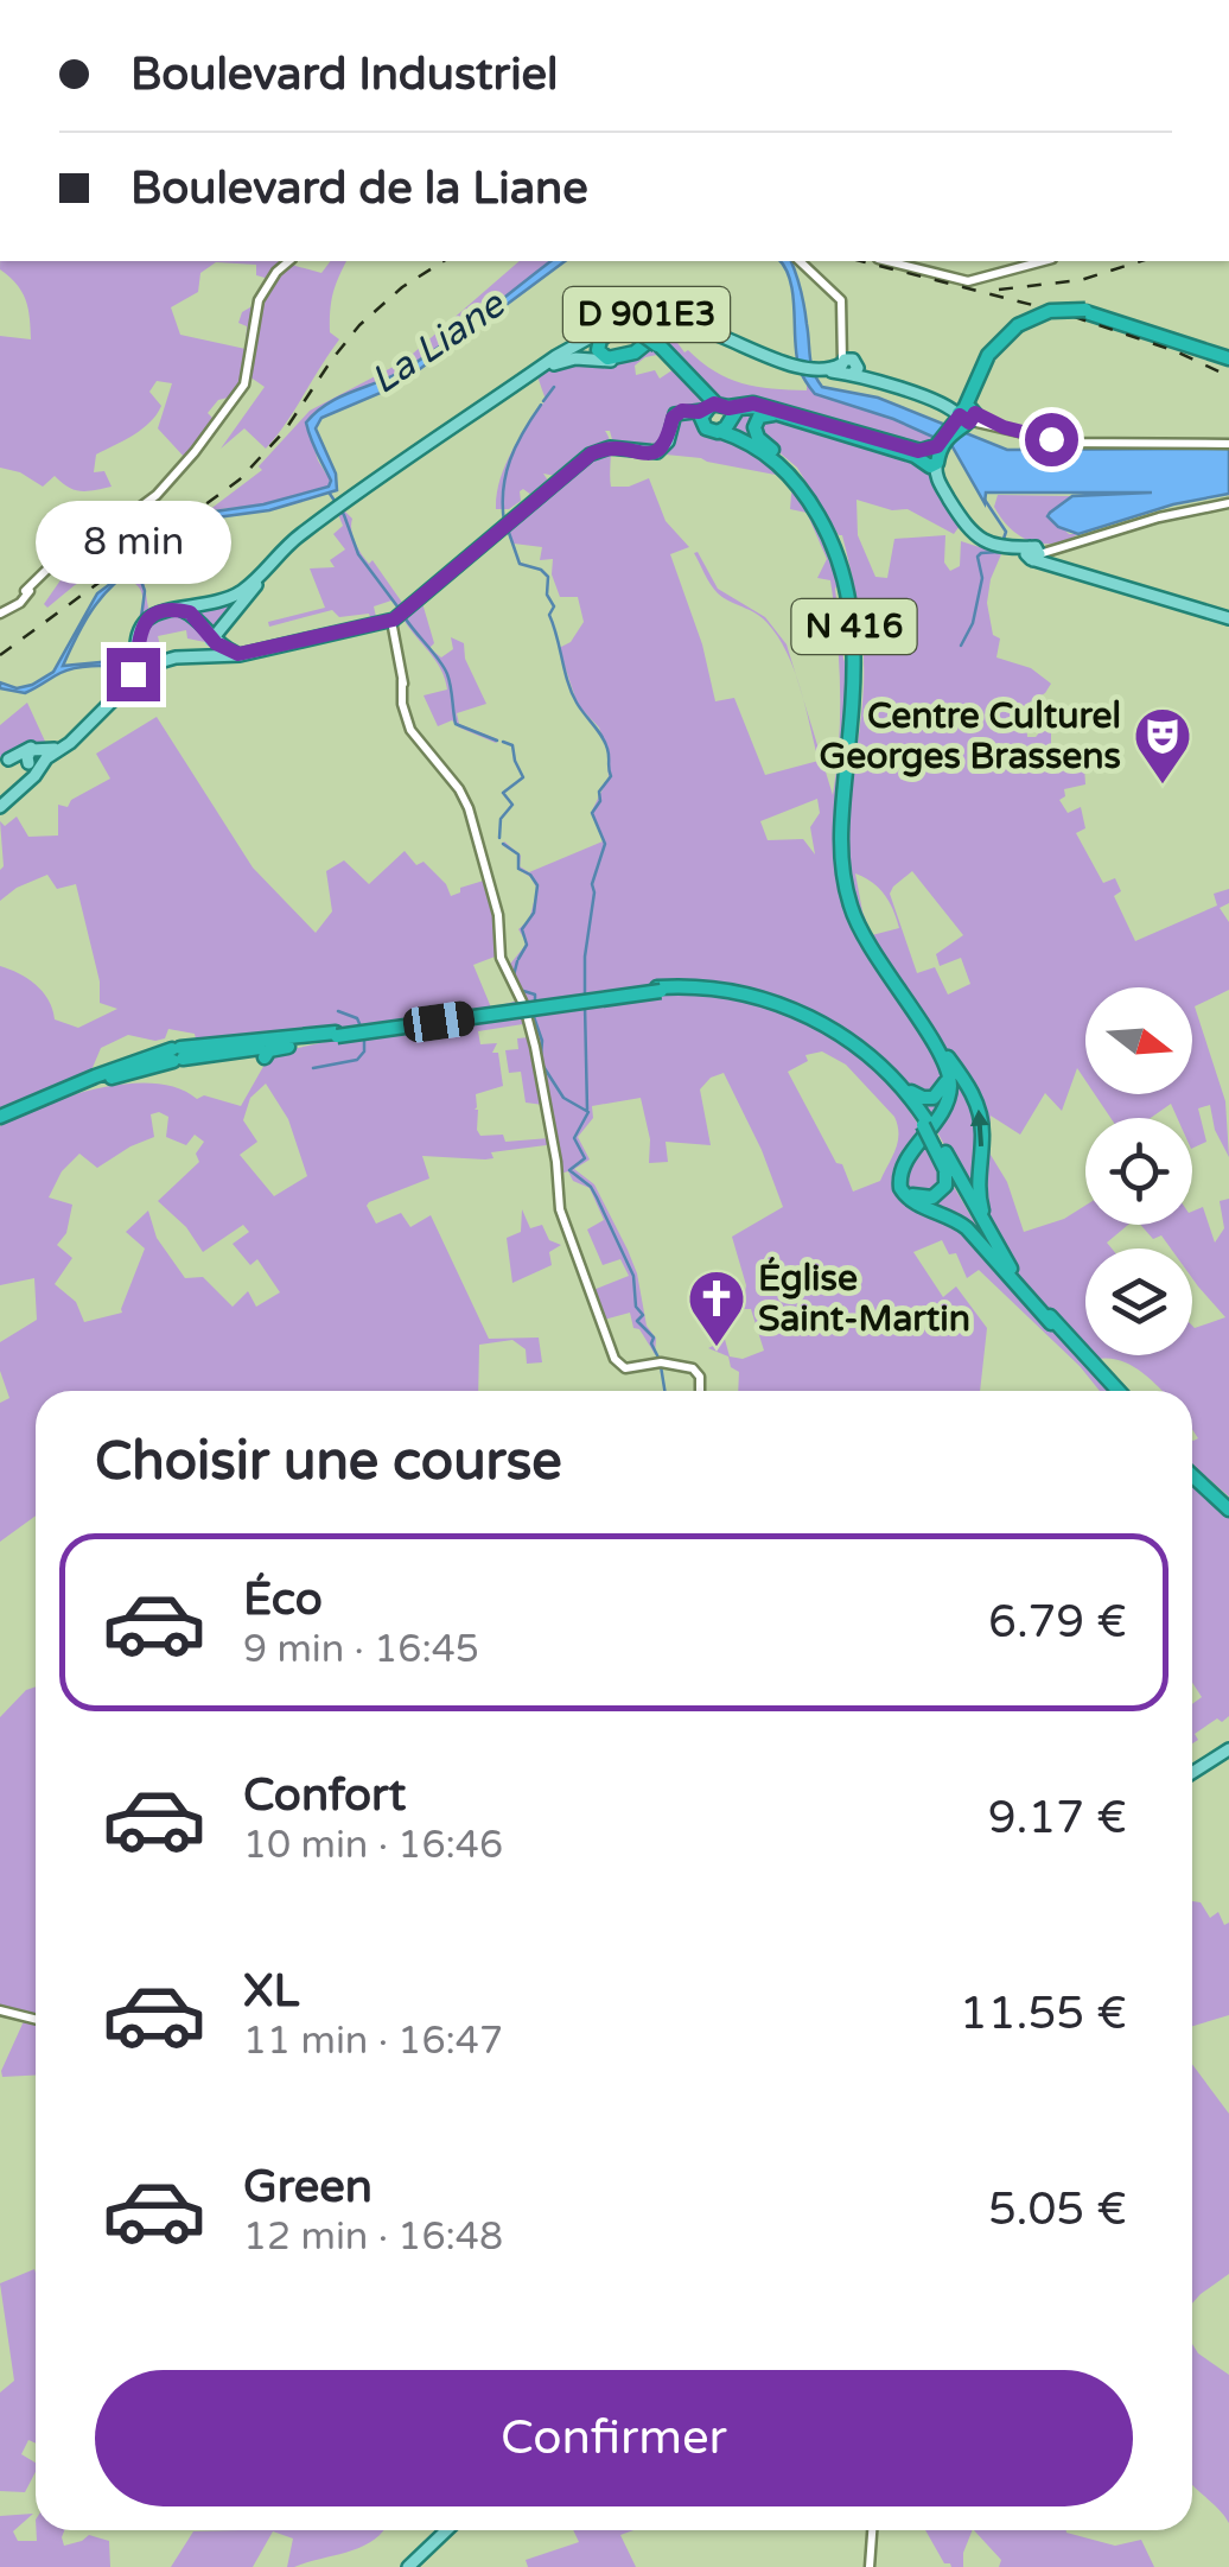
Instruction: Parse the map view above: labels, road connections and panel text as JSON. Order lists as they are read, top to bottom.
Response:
{
  "streets": {
    "highway": ["D 901E3", "N 416"]
  },
  "water": ["La Liane"],
  "places": {
    "theatre": ["Centre Culturel Georges Brassens"],
    "church": ["Église Saint-Martin"]
  },
  "north": "right",
  "page": {
    "banner": ["Boulevard Industriel", "Boulevard de la Liane"],
    "bubble": "8 min",
    "heading": "Choisir une course",
    "list": [
      {
        "name": "Éco",
        "note": "9 min · 16:45",
        "value": "6.79 €"
      },
      {
        "name": "Confort",
        "note": "10 min · 16:46",
        "value": "9.17 €"
      },
      {
        "name": "XL",
        "note": "11 min · 16:47",
        "value": "11.55 €"
      },
      {
        "name": "Green",
        "note": "12 min · 16:48",
        "value": "5.05 €"
      }
    ],
    "buttons": "Confirmer"
  }
}
